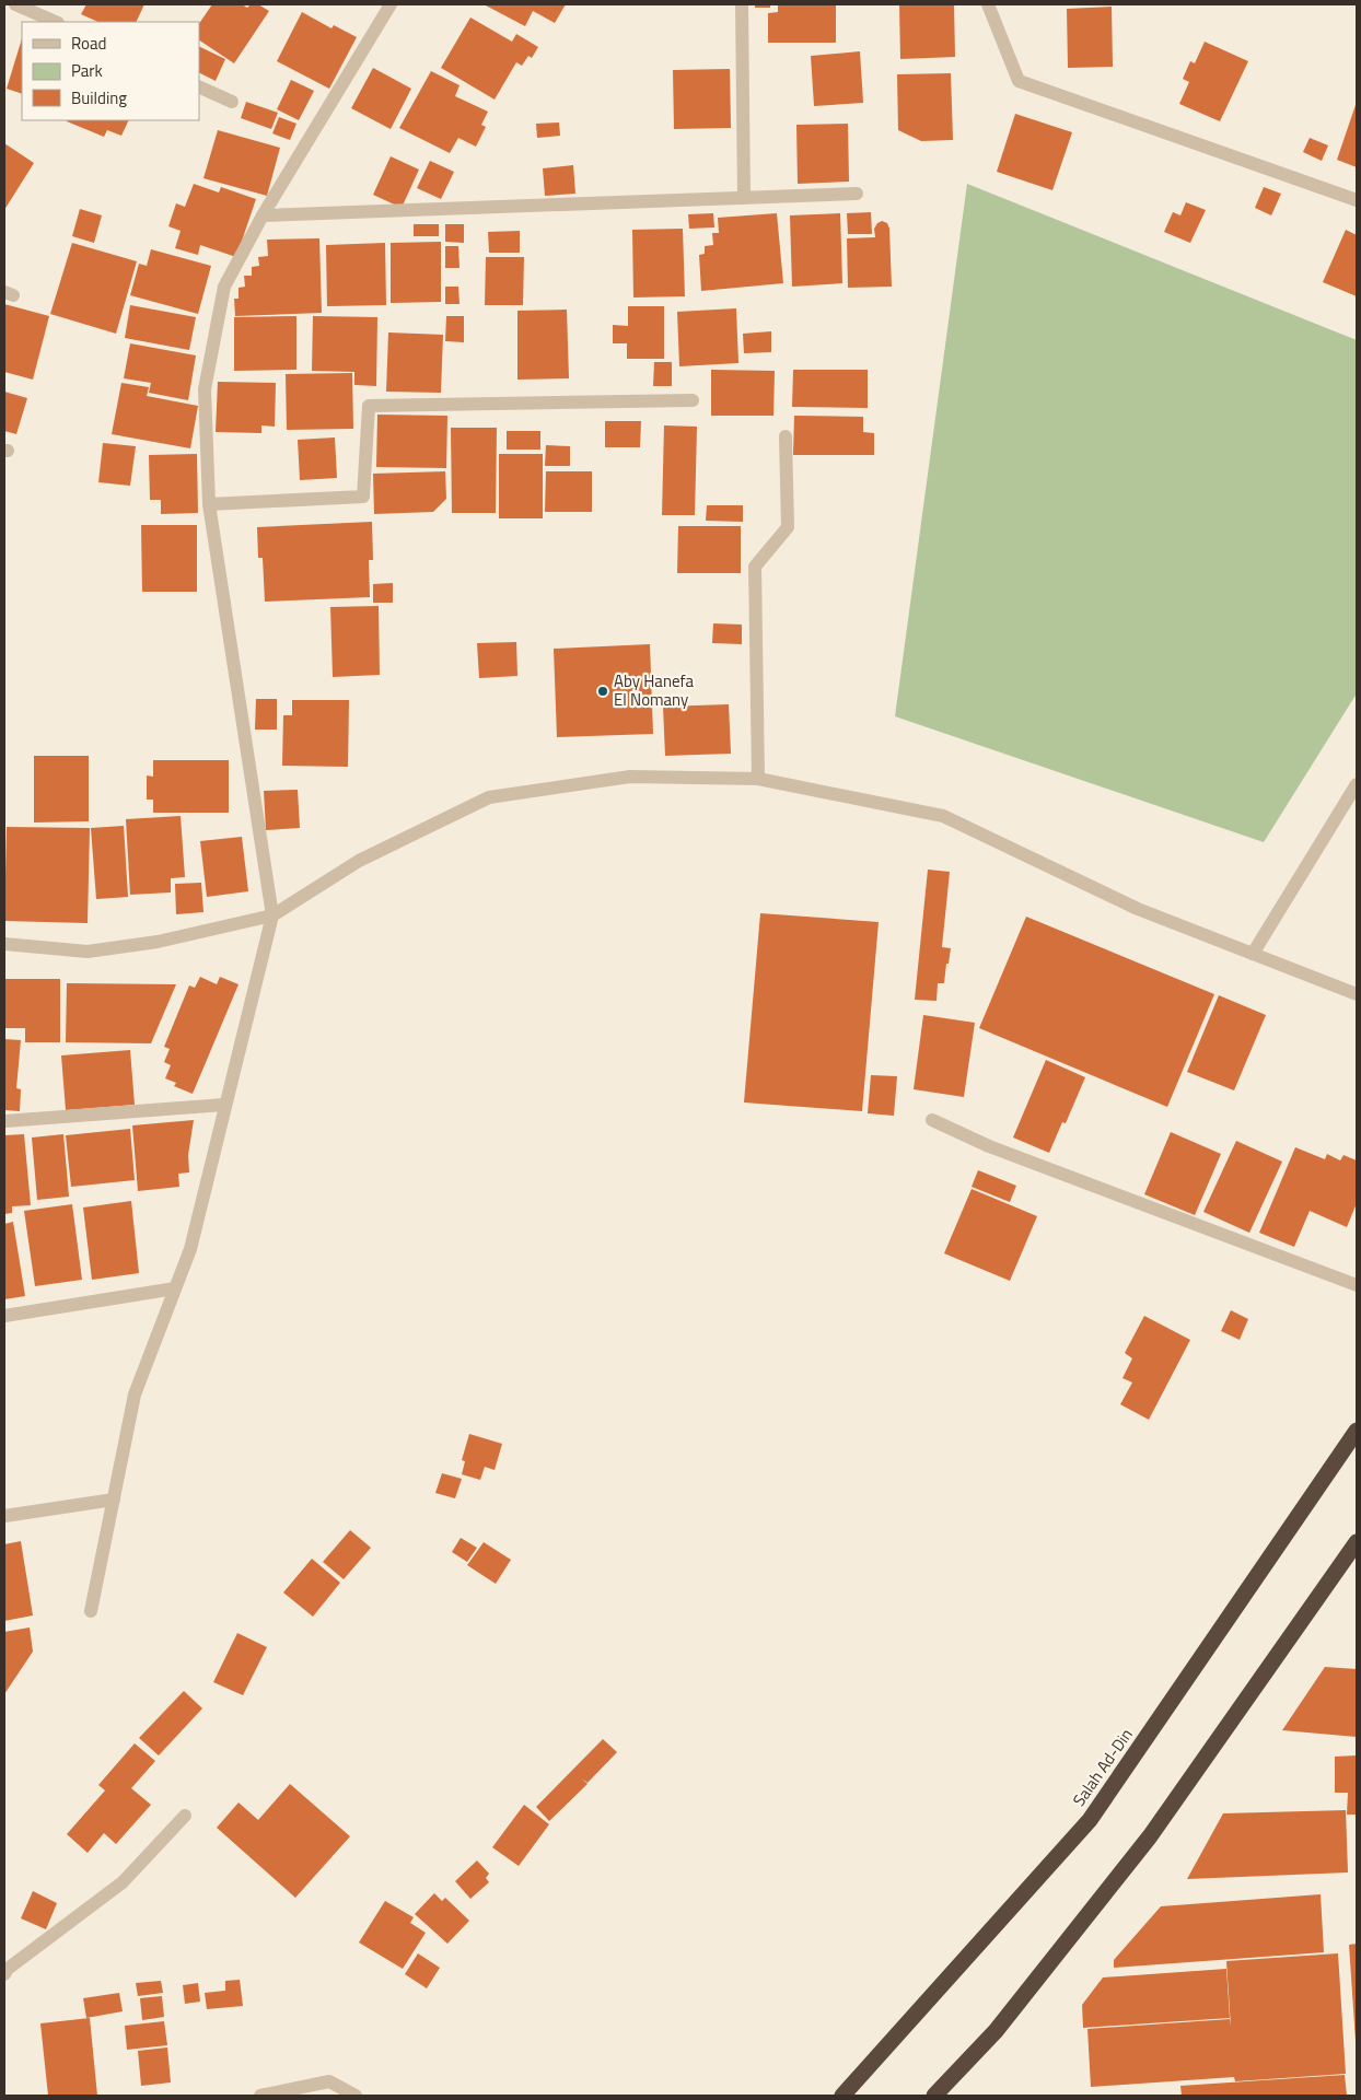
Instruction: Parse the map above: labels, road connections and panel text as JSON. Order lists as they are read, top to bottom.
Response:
{
  "streets": {
    "highway": ["Salah Ad-Din"]
  },
  "places": ["Aby Hanefa El Nomany"],
  "legend": ["Road", "Park", "Building"]
}
